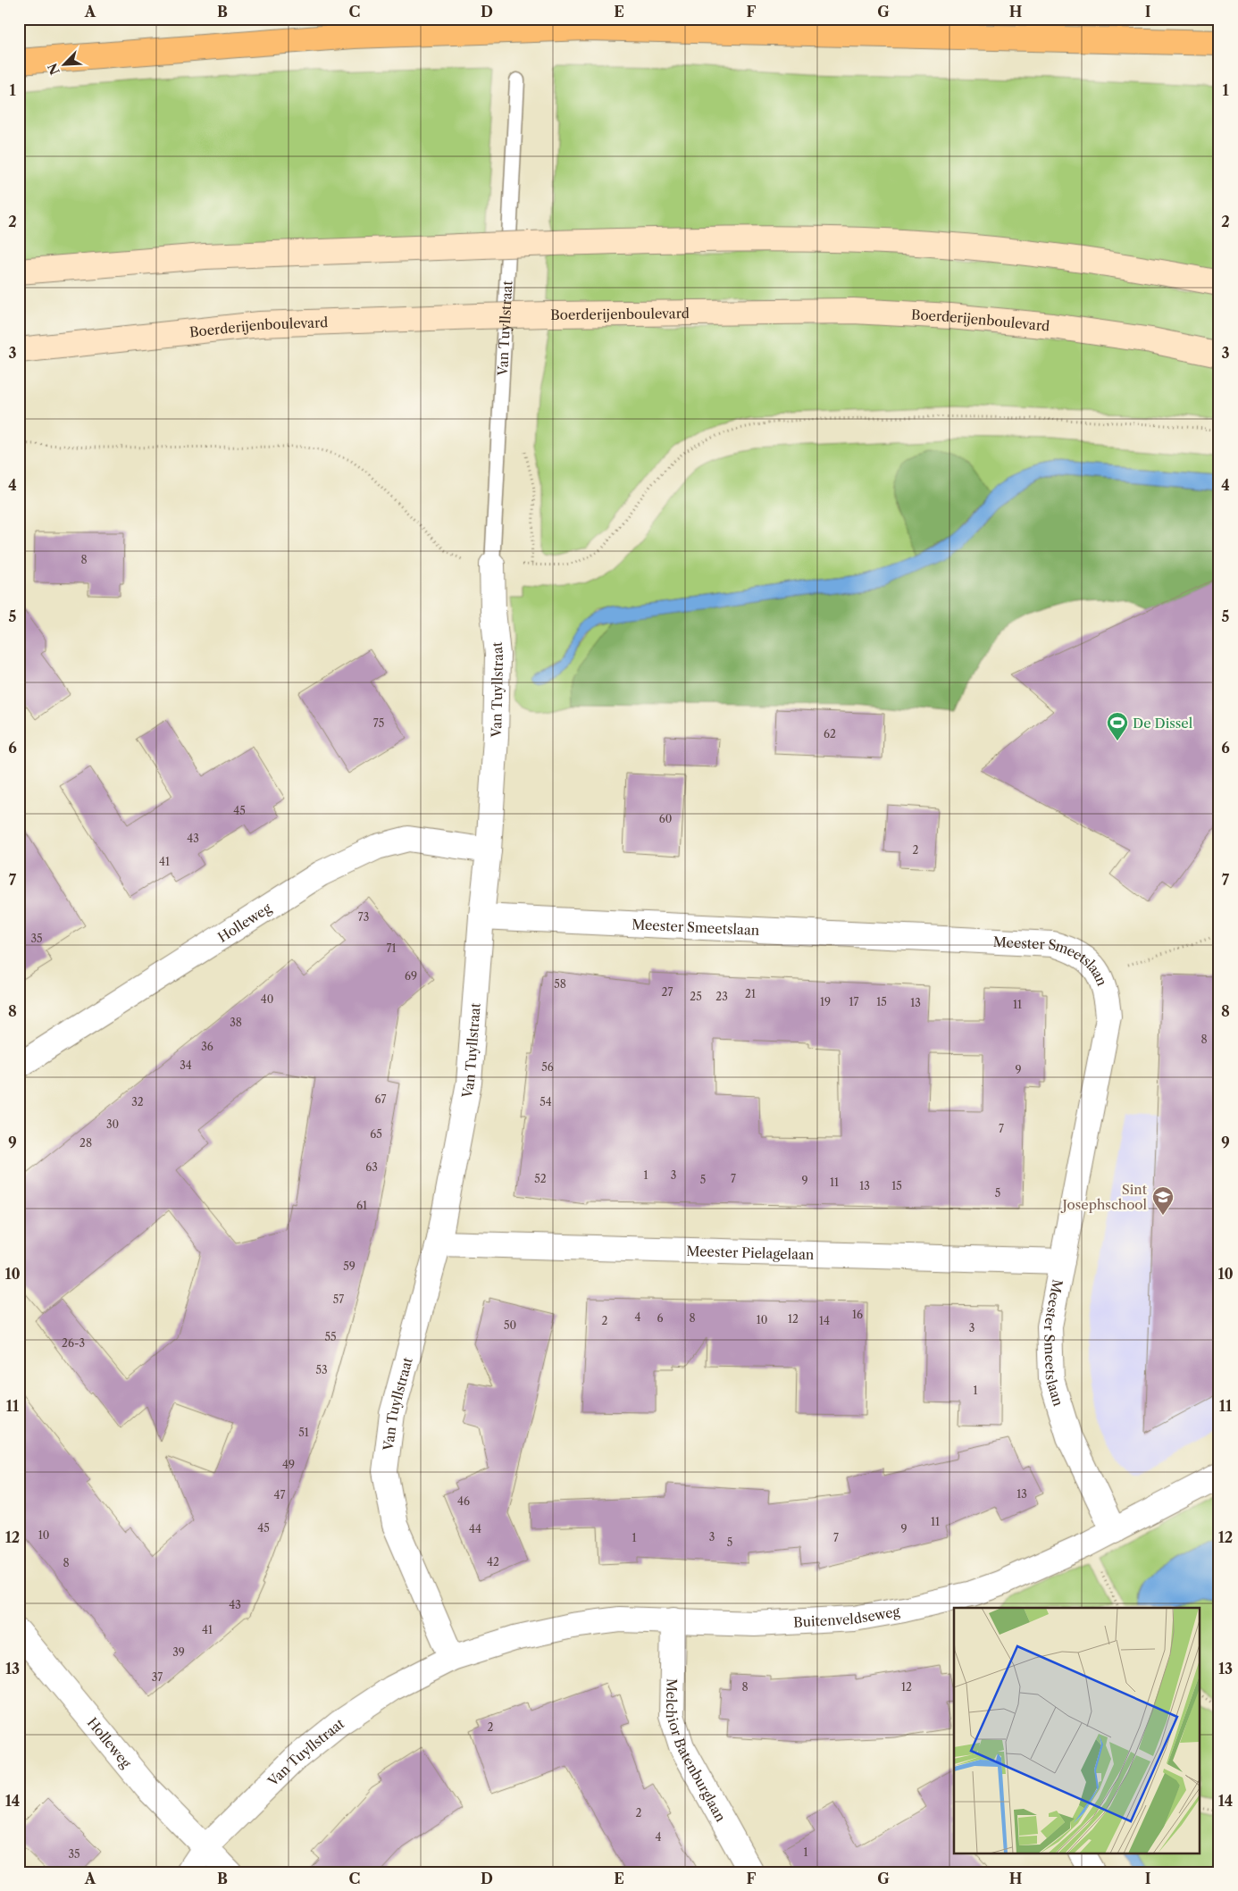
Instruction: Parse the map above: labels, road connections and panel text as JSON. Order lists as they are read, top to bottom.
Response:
{
  "streets": {
    "main road": ["Boerderijenboulevard"],
    "street": [
      "Van Tuyllstraat",
      "Holleweg",
      "Meester Smeetslaan",
      "Meester Pielagelaan",
      "Buitenveldseweg",
      "Melchior Batenburglaan"
    ]
  },
  "crossings": [
    ["Van Tuyllstraat", "Holleweg"],
    ["Van Tuyllstraat", "Meester Smeetslaan"],
    ["Van Tuyllstraat", "Meester Pielagelaan"],
    ["Van Tuyllstraat", "Buitenveldseweg"],
    ["Meester Smeetslaan", "Meester Pielagelaan"],
    ["Meester Smeetslaan", "Buitenveldseweg"],
    ["Buitenveldseweg", "Melchior Batenburglaan"]
  ],
  "places": {
    "sports": ["De Dissel"],
    "school or university": ["Sint Josephschool"]
  },
  "house_numbers": [
    "8",
    "75",
    "62",
    "45",
    "60",
    "43",
    "2",
    "41",
    "73",
    "35",
    "71",
    "69",
    "58",
    "27",
    "21",
    "25",
    "23",
    "40",
    "19",
    "17",
    "15",
    "13",
    "11",
    "38",
    "8",
    "36",
    "34",
    "56",
    "9",
    "67",
    "32",
    "54",
    "30",
    "7",
    "65",
    "28",
    "63",
    "1",
    "3",
    "52",
    "7",
    "5",
    "9",
    "11",
    "13",
    "15",
    "5",
    "61",
    "59",
    "57",
    "16",
    "4",
    "6",
    "8",
    "12",
    "10",
    "2",
    "14",
    "50",
    "3",
    "55",
    "26-3",
    "53",
    "1",
    "51",
    "49",
    "13",
    "47",
    "46",
    "11",
    "45",
    "44",
    "9",
    "10",
    "3",
    "1",
    "7",
    "5",
    "42",
    "8",
    "43",
    "41",
    "39",
    "37",
    "8",
    "12",
    "2",
    "2",
    "4",
    "1",
    "35"
  ],
  "north": "bottom left",
  "grid": {
    "columns": [
      "A",
      "B",
      "C",
      "D",
      "E",
      "F",
      "G",
      "H",
      "I"
    ],
    "rows": [
      "1",
      "2",
      "3",
      "4",
      "5",
      "6",
      "7",
      "8",
      "9",
      "10",
      "11",
      "12",
      "13",
      "14"
    ]
  }
}
